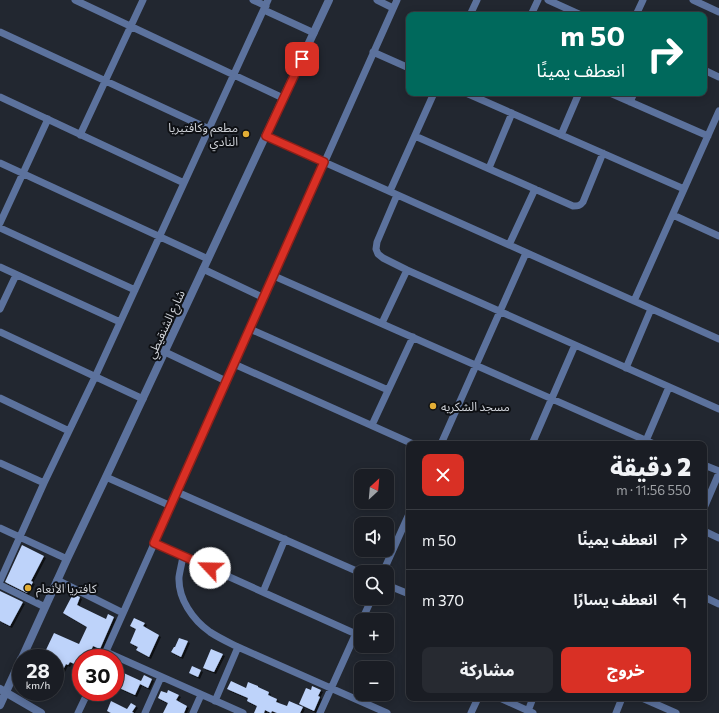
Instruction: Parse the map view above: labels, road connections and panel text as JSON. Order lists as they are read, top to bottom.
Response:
{
  "streets": {
    "street": ["شارع الشنقيطي"]
  },
  "places": ["مطعم وكافتيريا النادي", "مسجد الشكريه", "كافتريا الأنعام"],
  "north": "top right",
  "page": {
    "turn": ["50 m", "انعطف يمينًا"],
    "heading": ["2 دقيقة", "550 m · 11:56"],
    "map_buttons": ["+", "−"],
    "list": [
      {
        "name": "انعطف يمينًا",
        "value": "50 m"
      },
      {
        "name": "انعطف يسارًا",
        "value": "370 m"
      }
    ],
    "buttons": ["خروج", "مشاركة"],
    "speed": "28 km/h",
    "limit": "30"
  }
}
